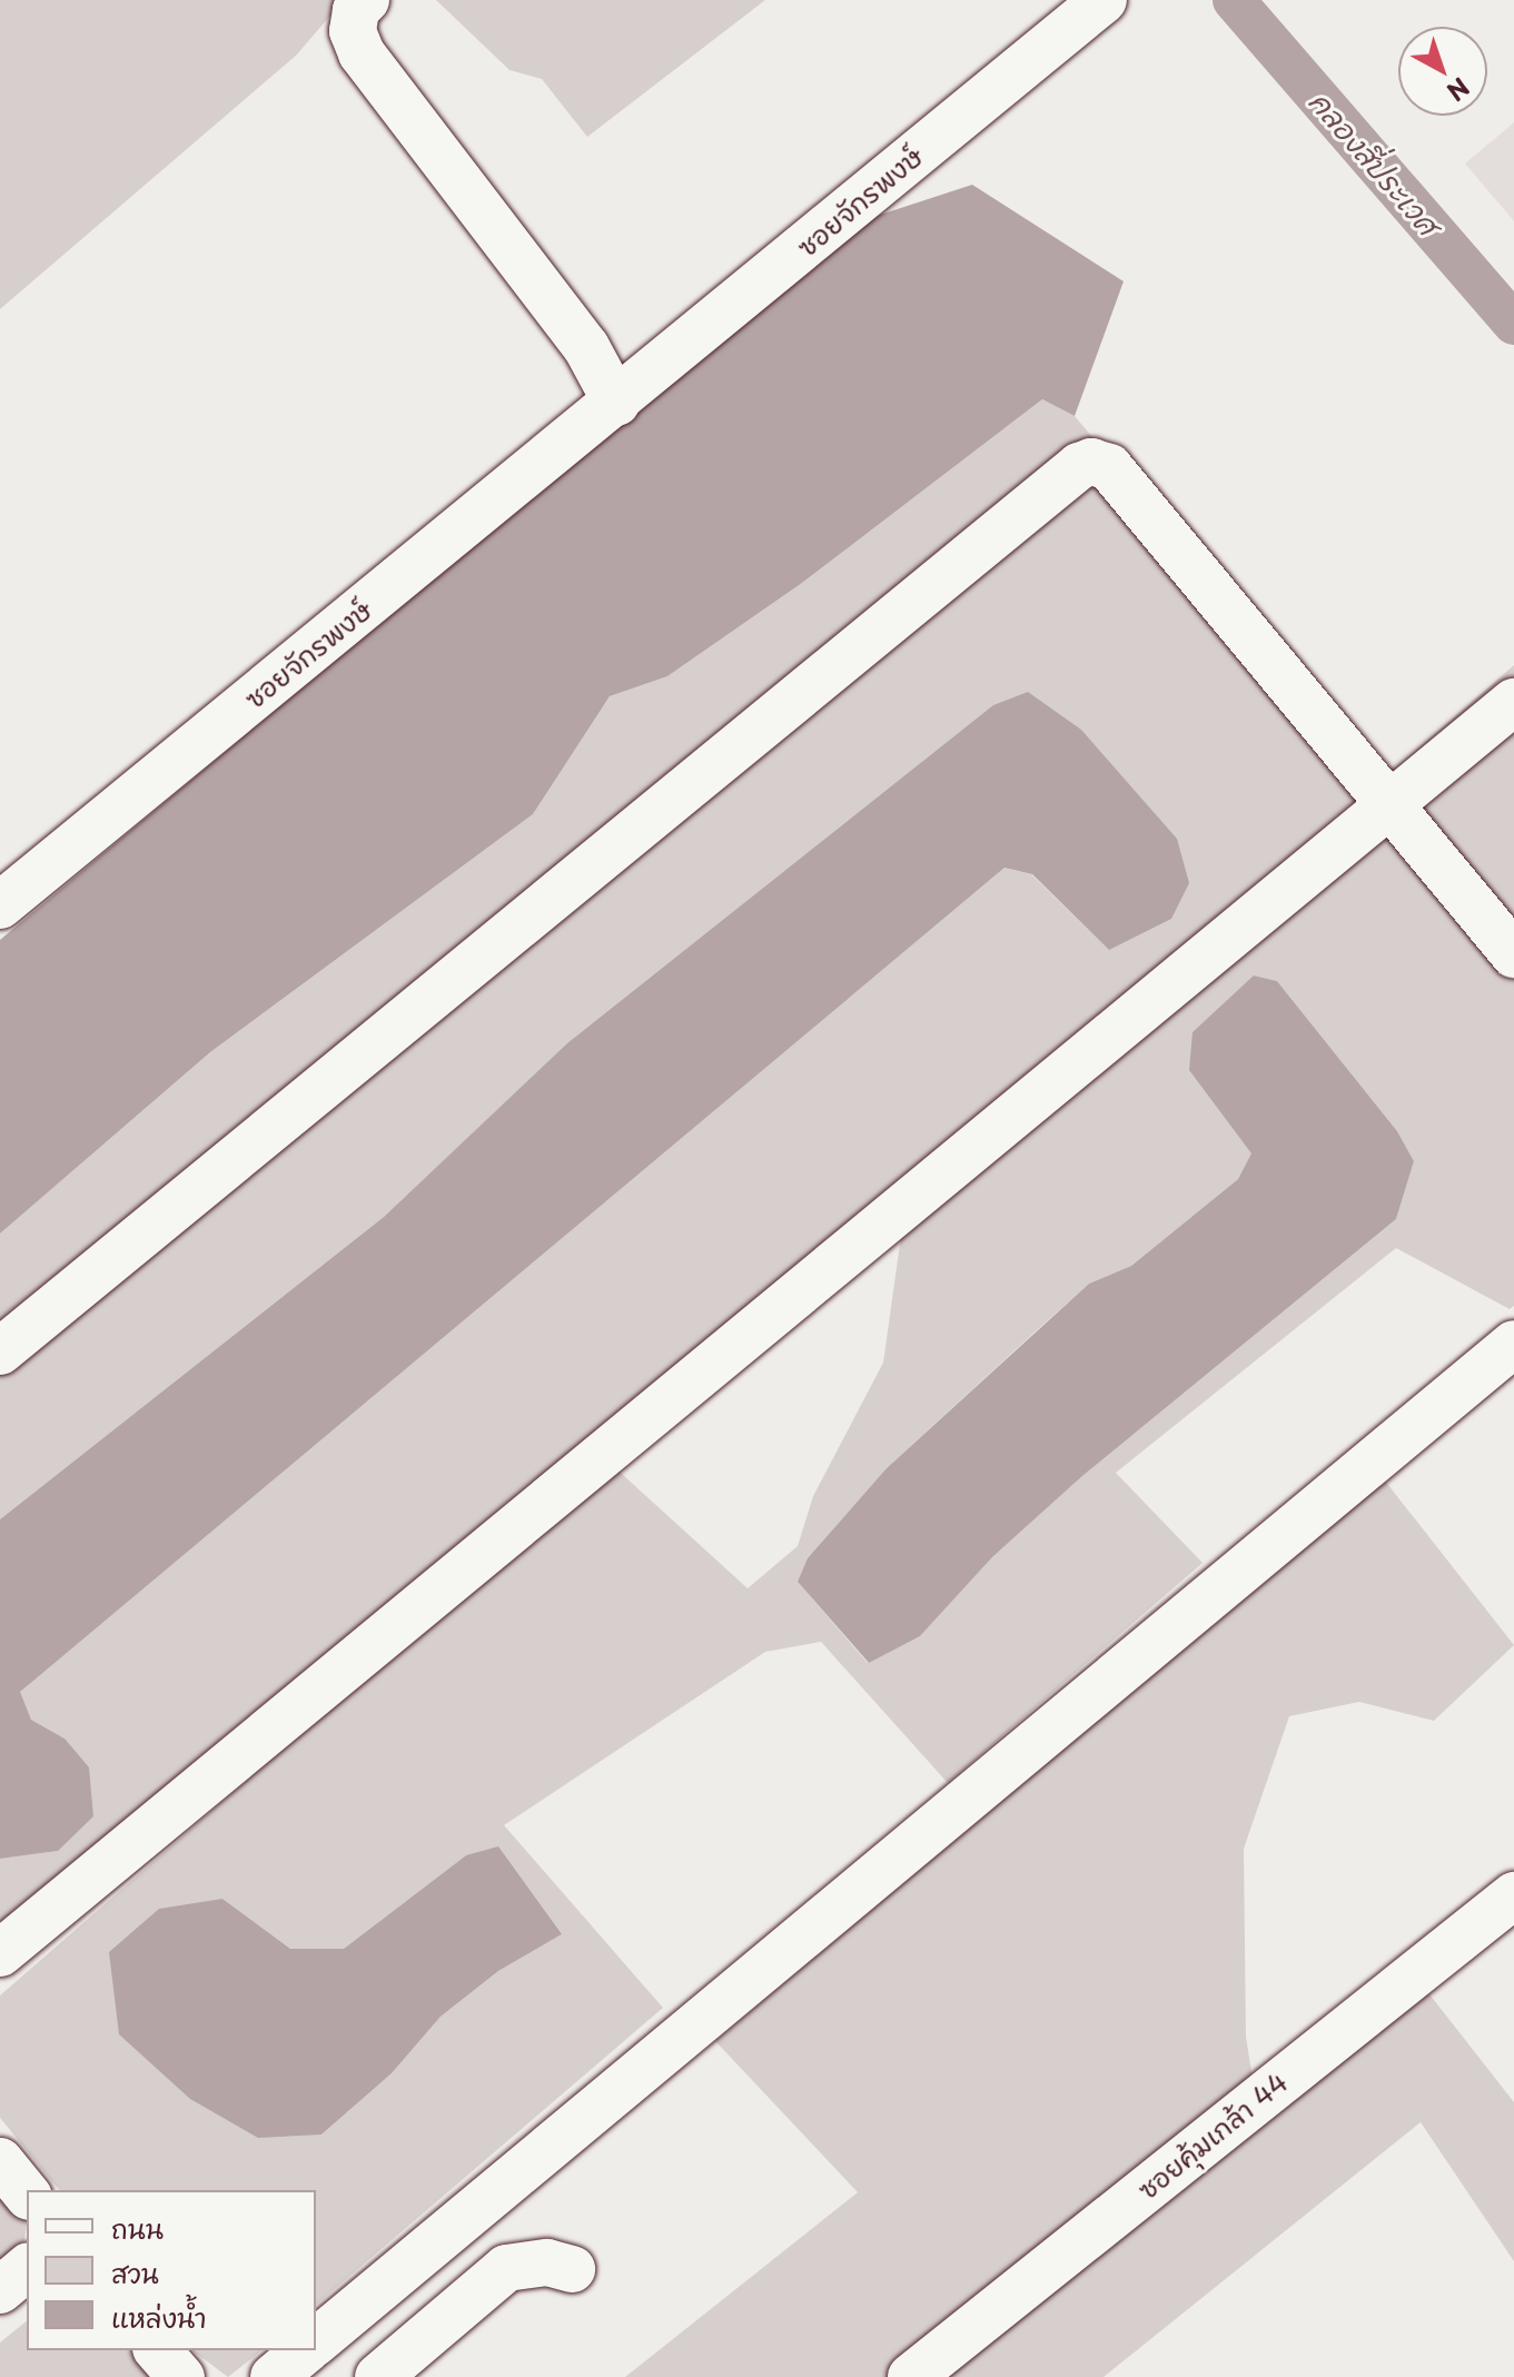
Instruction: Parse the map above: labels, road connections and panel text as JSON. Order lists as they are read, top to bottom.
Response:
{
  "streets": {
    "street": ["ซอยจักรพงษ์", "ซอยคุ้มเกล้า 44"]
  },
  "water": ["คลองสี่ประเวศ"],
  "legend": ["ถนน", "สวน", "แหล่งน้ำ"],
  "north": "bottom right"
}
